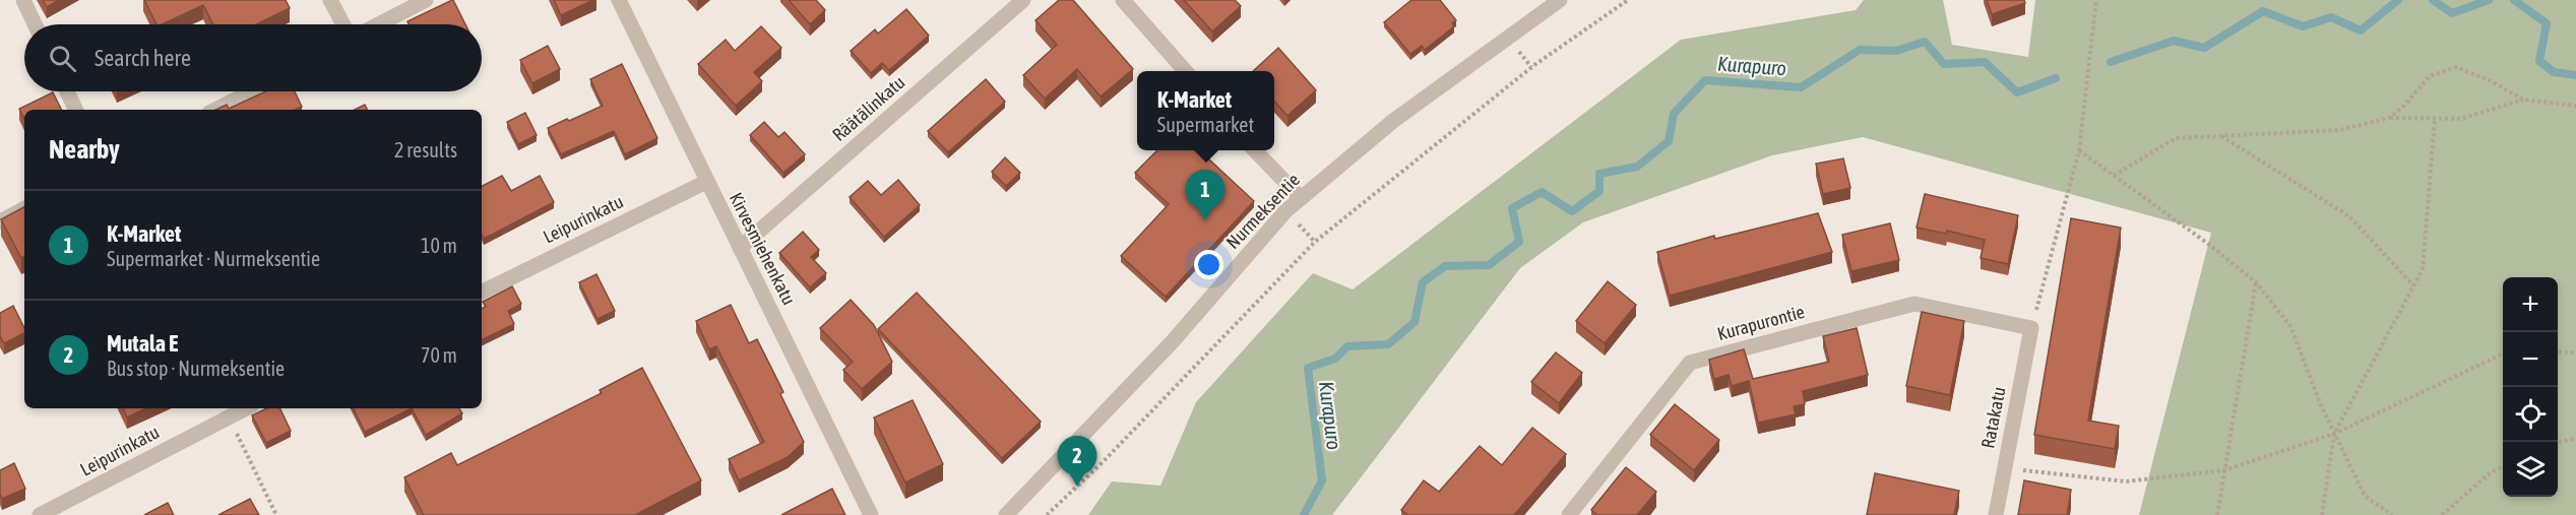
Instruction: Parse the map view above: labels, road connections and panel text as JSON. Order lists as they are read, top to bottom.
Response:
{
  "streets": {
    "street": [
      "Räätälinkatu",
      "Nurmeksentie",
      "Leipurinkatu",
      "Kirvesmiehenkatu",
      "Kurapurontie",
      "Ratakatu"
    ]
  },
  "crossings": [
    ["Räätälinkatu", "Kirvesmiehenkatu"],
    ["Leipurinkatu", "Kirvesmiehenkatu"],
    ["Kurapurontie", "Ratakatu"]
  ],
  "water": ["Kurapuro"],
  "page": {
    "search": "Search here",
    "popup": ["K-Market", "Supermarket"],
    "heading": ["Nearby", "2 results"],
    "pins": ["1", "2"],
    "list": [
      {
        "mark": "1",
        "name": "K-Market",
        "note": "Supermarket · Nurmeksentie",
        "value": "10 m"
      },
      {
        "mark": "2",
        "name": "Mutala E",
        "note": "Bus stop · Nurmeksentie",
        "value": "70 m"
      }
    ],
    "map_buttons": ["+", "−"]
  }
}
